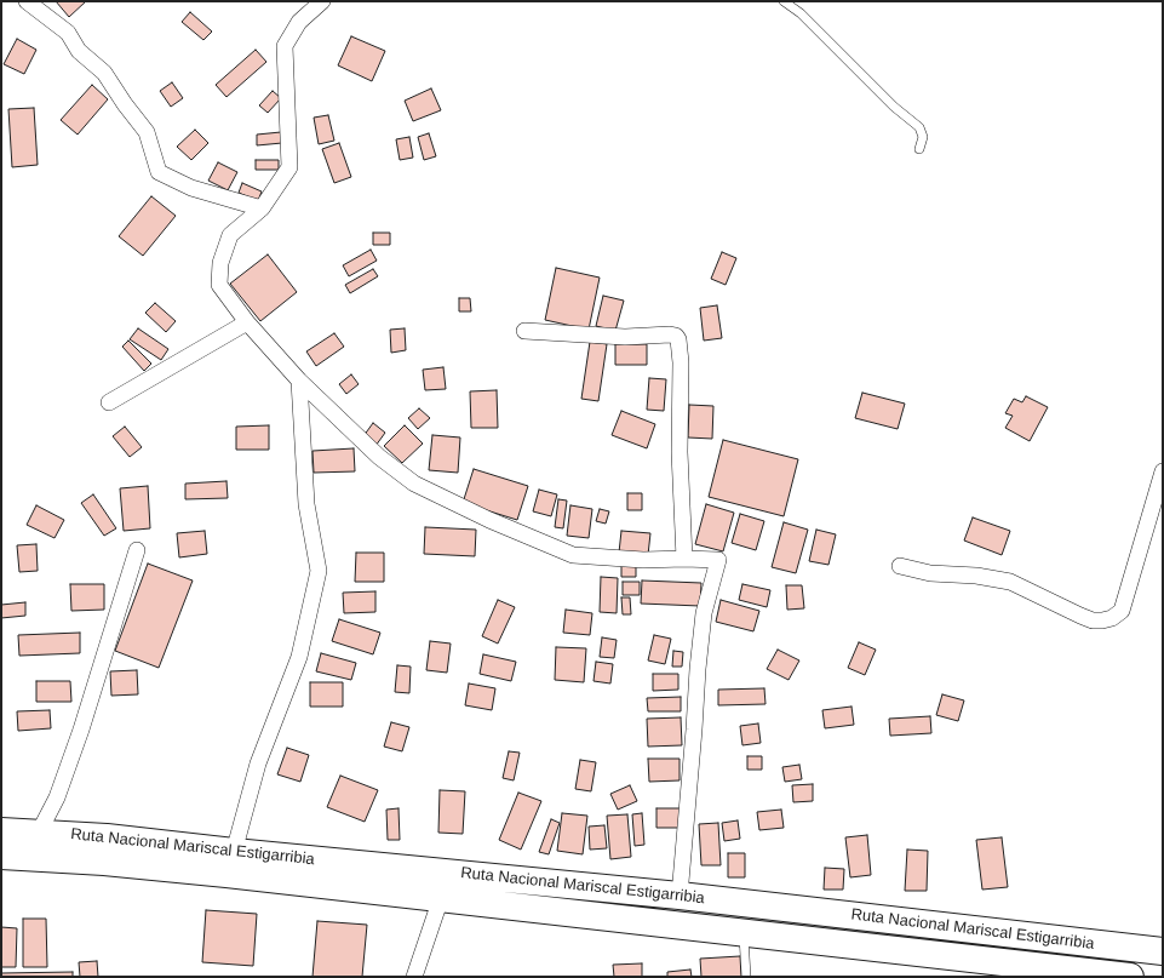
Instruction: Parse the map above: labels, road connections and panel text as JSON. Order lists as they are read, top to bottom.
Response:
{
  "streets": {
    "highway": ["Ruta Nacional Mariscal Estigarribia"]
  }
}
